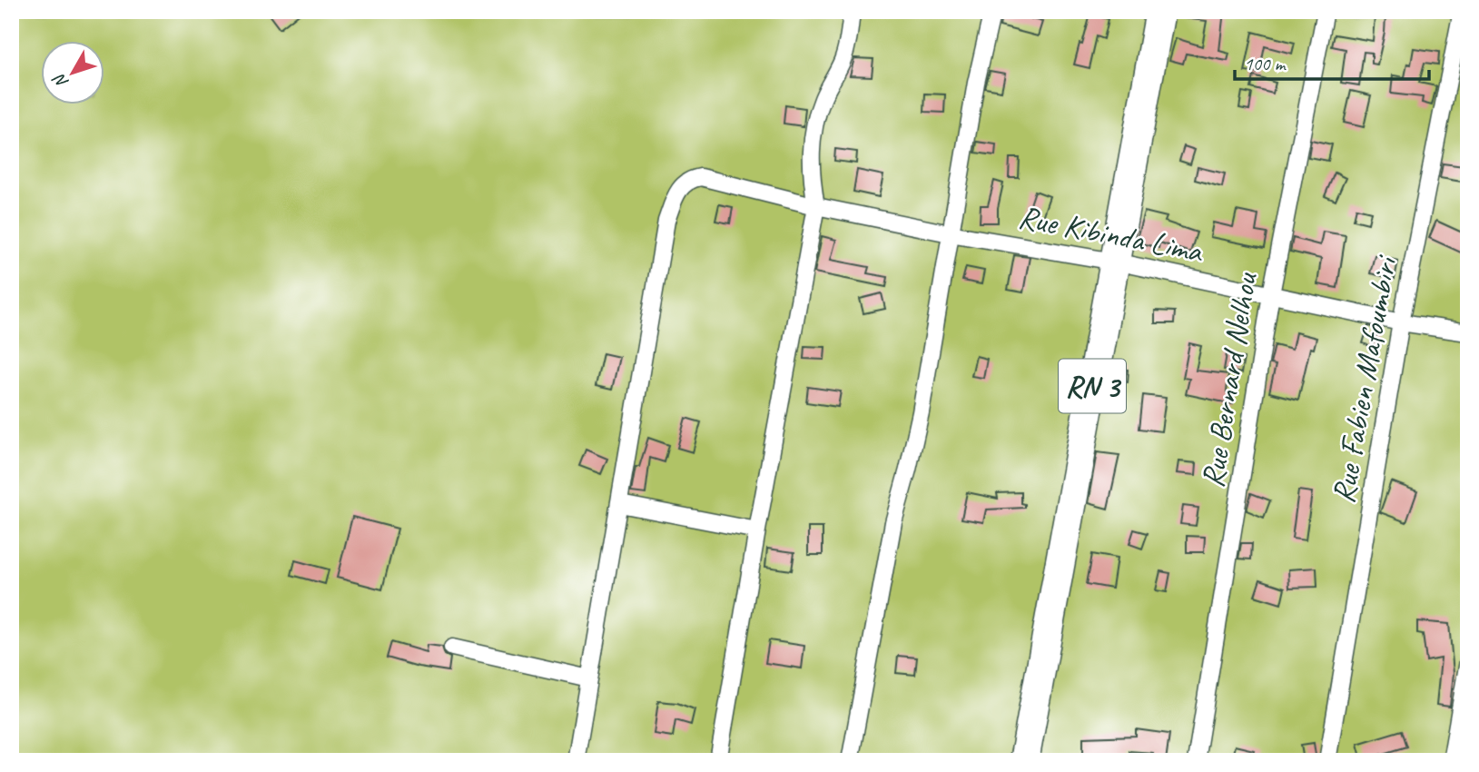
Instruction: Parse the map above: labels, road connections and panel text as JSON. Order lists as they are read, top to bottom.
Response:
{
  "streets": {
    "highway": ["RN 3"],
    "street": ["Rue Kibinda Lima", "Rue Bernard Nelhou", "Rue Fabien Mafoumbiri"]
  },
  "crossings": [
    ["Rue Kibinda Lima", "Rue Bernard Nelhou"],
    ["Rue Kibinda Lima", "Rue Fabien Mafoumbiri"],
    ["Rue Kibinda Lima", "RN 3"]
  ],
  "scale_bar": "100 m",
  "north": "bottom left"
}
